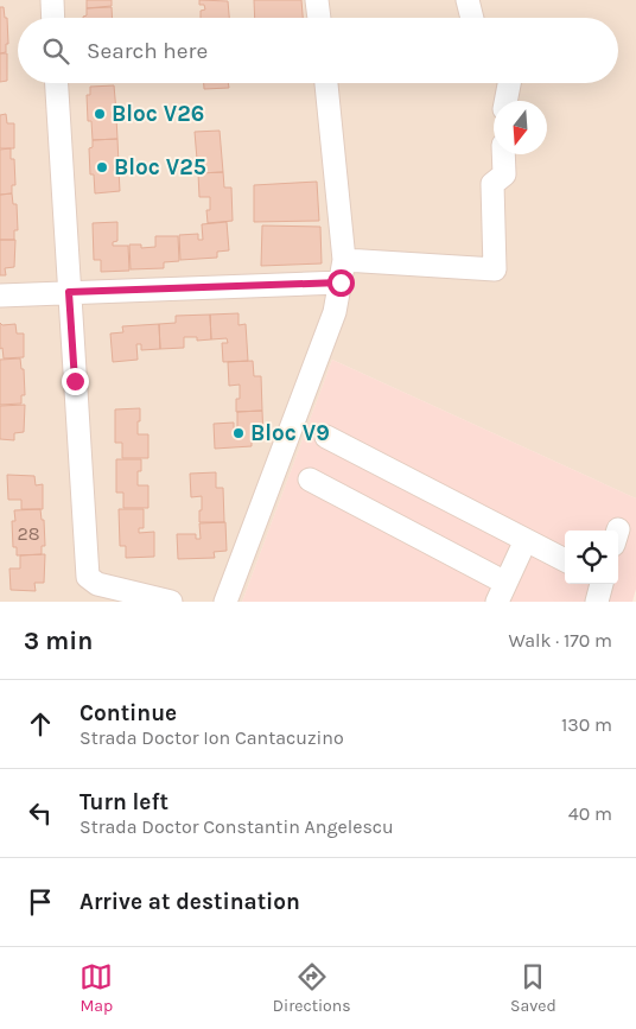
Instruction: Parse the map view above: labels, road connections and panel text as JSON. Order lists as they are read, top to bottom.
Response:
{
  "places": ["Bloc V26", "Bloc V25", "Bloc V9"],
  "house_numbers": ["28"],
  "north": "bottom",
  "page": {
    "search": "Search here",
    "heading": ["3 min", "Walk · 170 m"],
    "list": [
      ["Continue", "Strada Doctor Ion Cantacuzino", "130 m"],
      ["Turn left", "Strada Doctor Constantin Angelescu", "40 m"],
      "Arrive at destination"
    ],
    "nav": ["Map", "Directions", "Saved"]
  }
}
